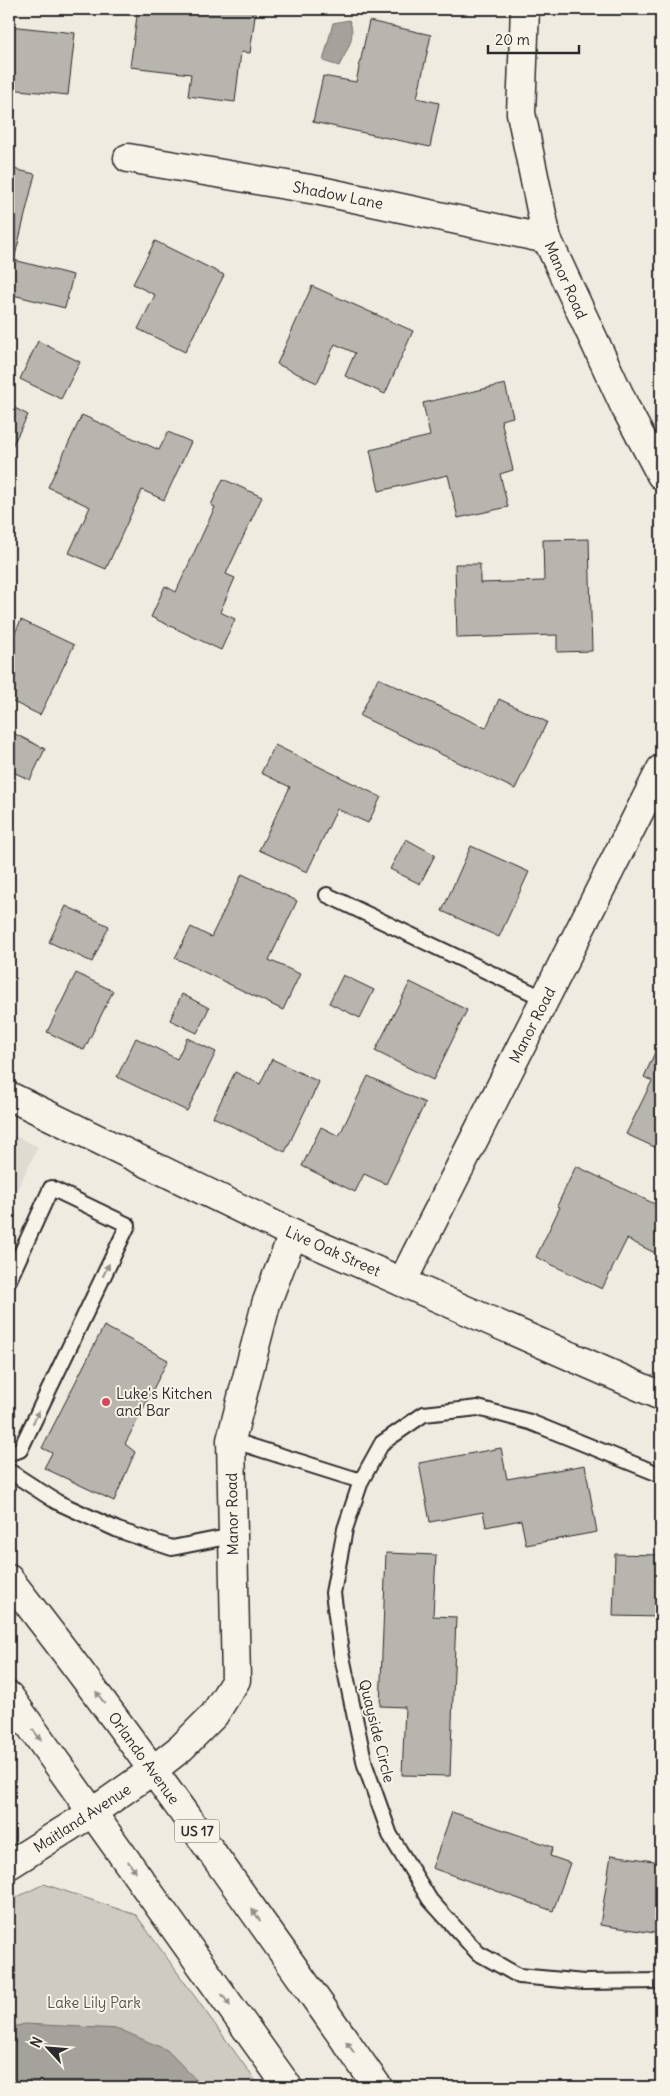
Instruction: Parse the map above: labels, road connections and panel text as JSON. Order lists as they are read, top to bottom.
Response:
{
  "streets": {
    "street": [
      "Shadow Lane",
      "Manor Road",
      "Live Oak Street",
      "Orlando Avenue",
      "Maitland Avenue",
      "US 17"
    ],
    "lane": ["Quayside Circle"]
  },
  "crossings": [
    ["Shadow Lane", "Manor Road"],
    ["Manor Road", "Live Oak Street"],
    ["Manor Road", "Orlando Avenue"],
    ["Manor Road", "Maitland Avenue"],
    ["Orlando Avenue", "Maitland Avenue"]
  ],
  "parks": ["Lake Lily Park"],
  "places": ["Luke's Kitchen and Bar"],
  "scale_bar": "20 m",
  "north": "top left"
}
